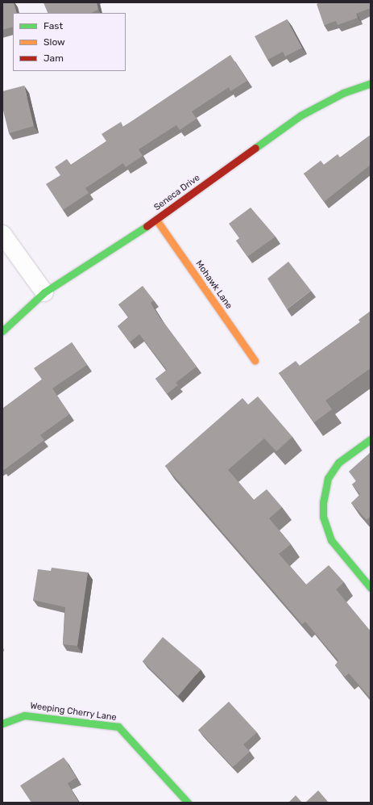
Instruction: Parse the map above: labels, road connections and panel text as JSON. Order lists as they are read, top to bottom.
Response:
{
  "streets": {
    "street": ["Seneca Drive", "Mohawk Lane", "Weeping Cherry Lane"]
  },
  "crossings": [
    ["Seneca Drive", "Mohawk Lane"]
  ],
  "legend": ["Fast", "Slow", "Jam"]
}
